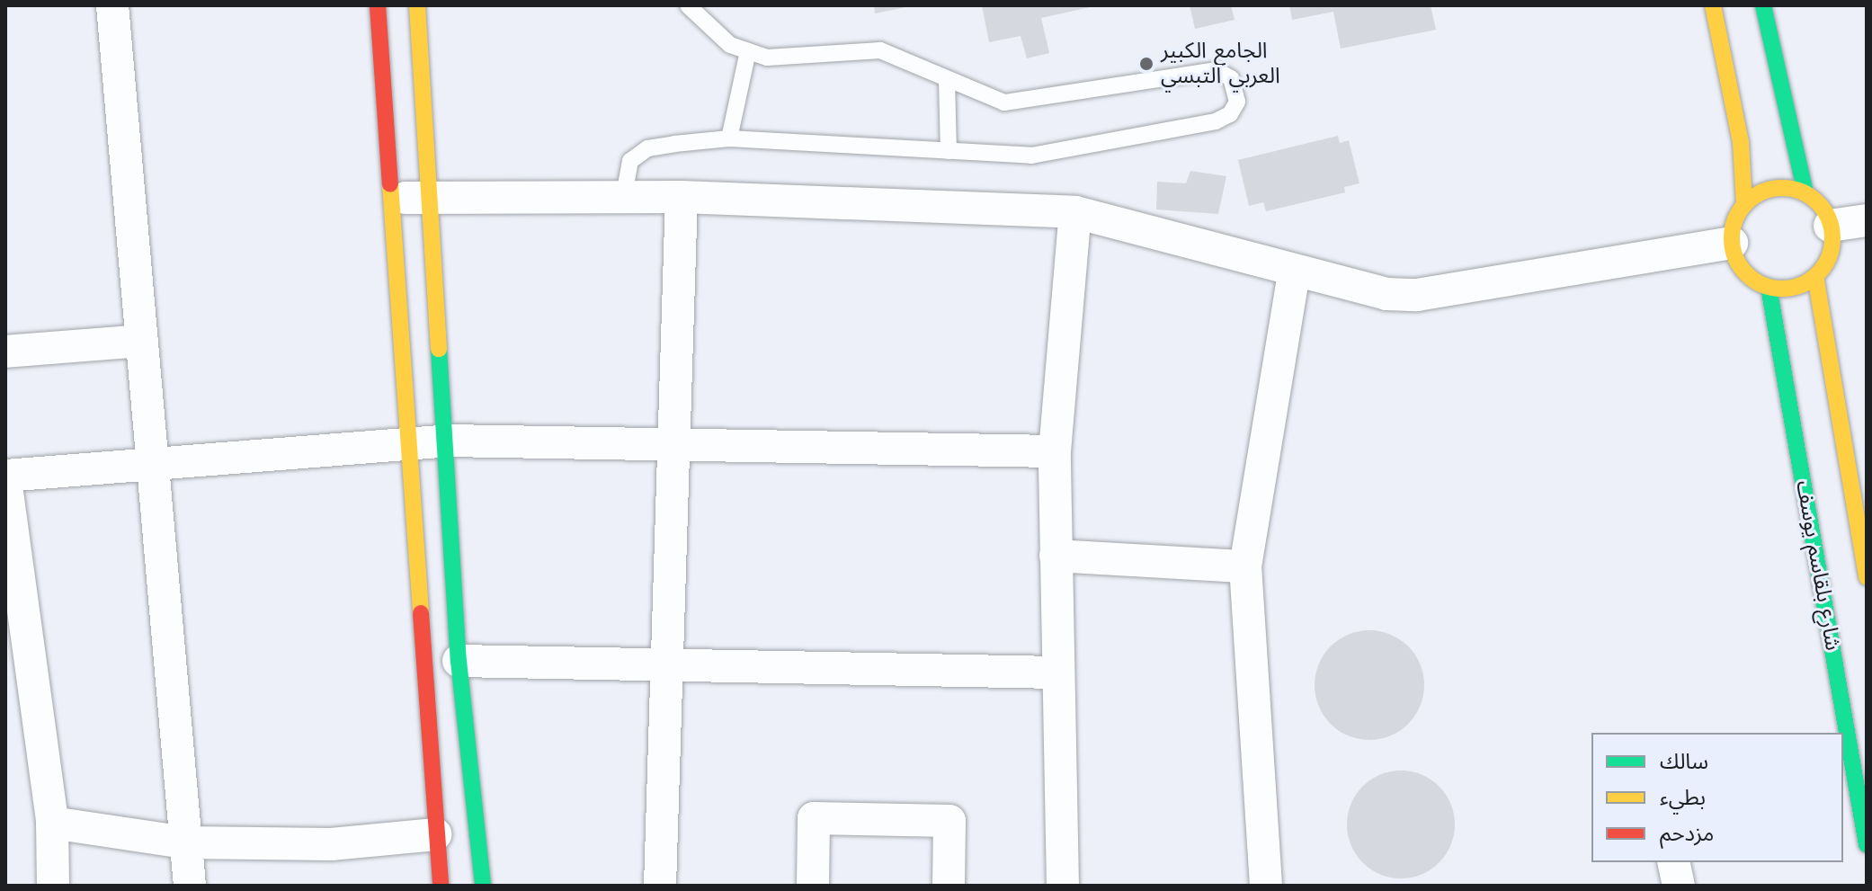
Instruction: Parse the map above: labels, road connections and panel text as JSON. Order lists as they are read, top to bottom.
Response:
{
  "streets": {
    "street": ["شارع بلقاسم يوسف"]
  },
  "places": ["الجامع الكبير العربي التبسي"],
  "legend": ["سالك", "بطيء", "مزدحم"]
}
